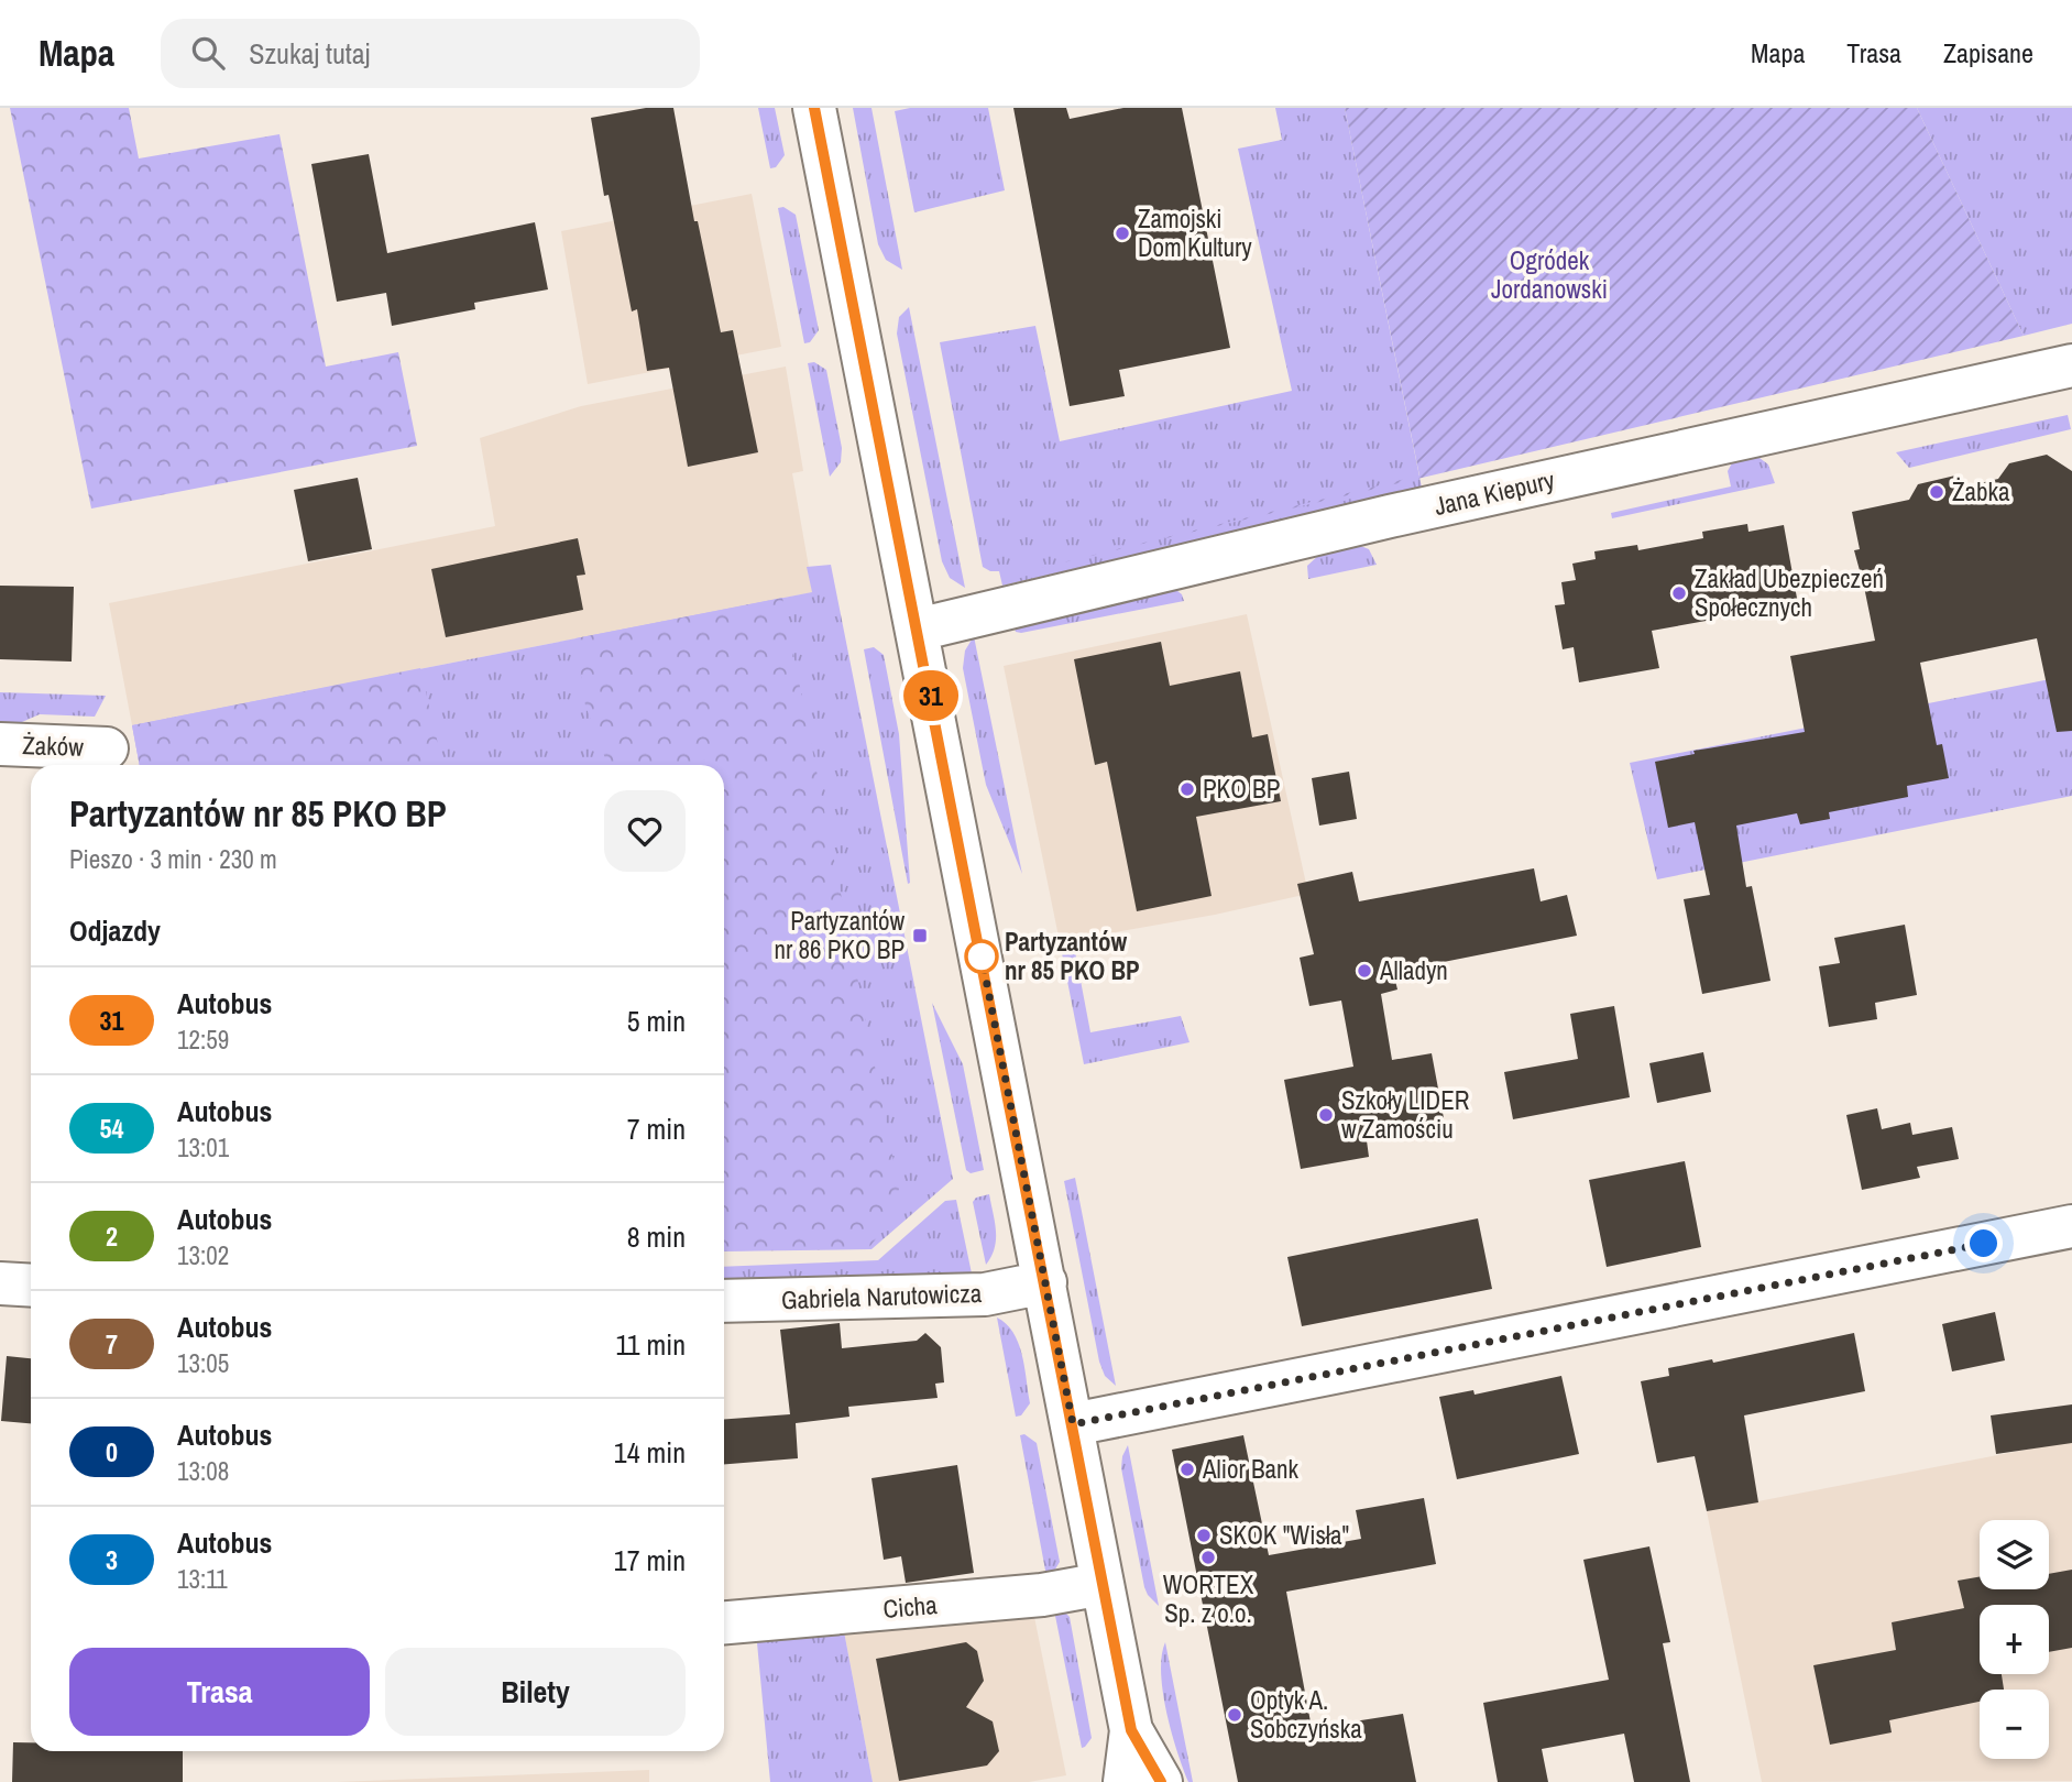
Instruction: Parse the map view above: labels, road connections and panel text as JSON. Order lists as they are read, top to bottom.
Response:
{
  "streets": {
    "street": [
      "Jana Kiepury",
      "Żaków",
      "Gabriela Narutowicza",
      "Cicha"
    ]
  },
  "parks": ["Ogródek Jordanowski"],
  "places": {
    "other": [
      "Zamojski Dom Kultury",
      "Żabka",
      "Zakład Ubezpieczeń Społecznych",
      "PKO BP",
      "Partyzantów nr 85 PKO BP",
      "Alladyn",
      "Szkoły LIDER w Zamościu",
      "Alior Bank",
      "SKOK \"Wisła\"",
      "WORTEX Sp. z o.o.",
      "Optyk A. Sobczyńska"
    ],
    "transit": ["Partyzantów nr 86 PKO BP"]
  },
  "lines": ["bus line 31"],
  "page": {
    "header": "Mapa",
    "search": "Szukaj tutaj",
    "nav": ["Mapa", "Trasa", "Zapisane"],
    "on_map": "31",
    "heading": [
      ["Partyzantów nr 85 PKO BP", "Pieszo · 3 min · 230 m"],
      "Odjazdy"
    ],
    "list": [
      {
        "mark": "31",
        "name": "Autobus",
        "note": "12:59",
        "value": "5 min"
      },
      {
        "mark": "54",
        "name": "Autobus",
        "note": "13:01",
        "value": "7 min"
      },
      {
        "mark": "2",
        "name": "Autobus",
        "note": "13:02",
        "value": "8 min"
      },
      {
        "mark": "7",
        "name": "Autobus",
        "note": "13:05",
        "value": "11 min"
      },
      {
        "mark": "0",
        "name": "Autobus",
        "note": "13:08",
        "value": "14 min"
      },
      {
        "mark": "3",
        "name": "Autobus",
        "note": "13:11",
        "value": "17 min"
      }
    ],
    "map_buttons": ["+", "−"],
    "buttons": ["Trasa", "Bilety"]
  }
}
